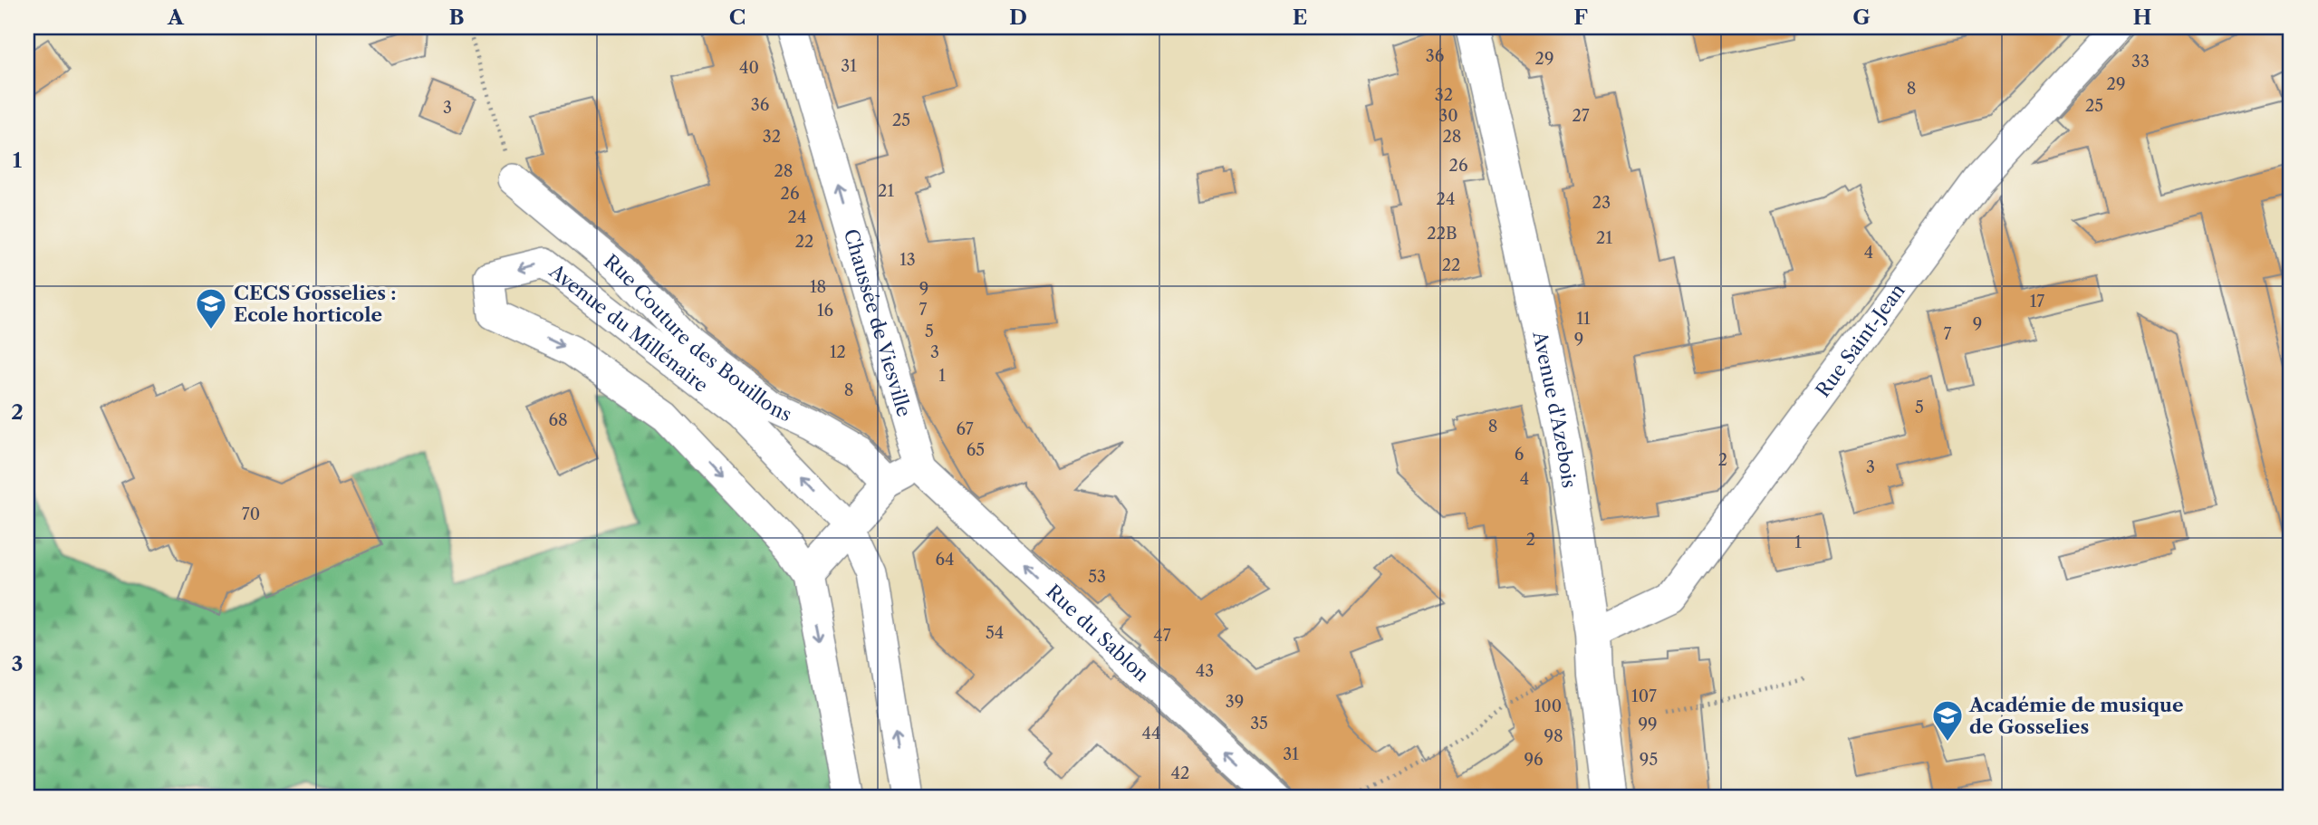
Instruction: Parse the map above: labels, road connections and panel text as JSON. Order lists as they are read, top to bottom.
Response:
{
  "streets": {
    "street": [
      "Chaussée de Viesville",
      "Avenue du Millénaire",
      "Rue Couture des Bouillons",
      "Rue Saint-Jean",
      "Avenue d'Azebois",
      "Rue du Sablon"
    ]
  },
  "crossings": [
    ["Chaussée de Viesville", "Rue du Sablon"],
    ["Rue Saint-Jean", "Avenue d'Azebois"]
  ],
  "one_way": ["Chaussée de Viesville", "Rue du Sablon"],
  "places": {
    "school or university": ["CECS Gosselies : Ecole horticole", "Académie de musique de Gosselies"]
  },
  "house_numbers": [
    "36",
    "29",
    "33",
    "31",
    "40",
    "29",
    "8",
    "32",
    "36",
    "25",
    "3",
    "30",
    "27",
    "25",
    "32",
    "28",
    "26",
    "28",
    "21",
    "26",
    "24",
    "23",
    "24",
    "22B",
    "21",
    "22",
    "4",
    "13",
    "22",
    "18",
    "9",
    "17",
    "7",
    "16",
    "11",
    "9",
    "5",
    "7",
    "9",
    "12",
    "3",
    "1",
    "8",
    "5",
    "68",
    "8",
    "67",
    "65",
    "6",
    "2",
    "3",
    "4",
    "70",
    "2",
    "1",
    "64",
    "53",
    "54",
    "47",
    "43",
    "107",
    "39",
    "100",
    "35",
    "99",
    "44",
    "98",
    "31",
    "96",
    "95",
    "42"
  ],
  "grid": {
    "columns": [
      "A",
      "B",
      "C",
      "D",
      "E",
      "F",
      "G",
      "H"
    ],
    "rows": ["1", "2", "3"]
  }
}
